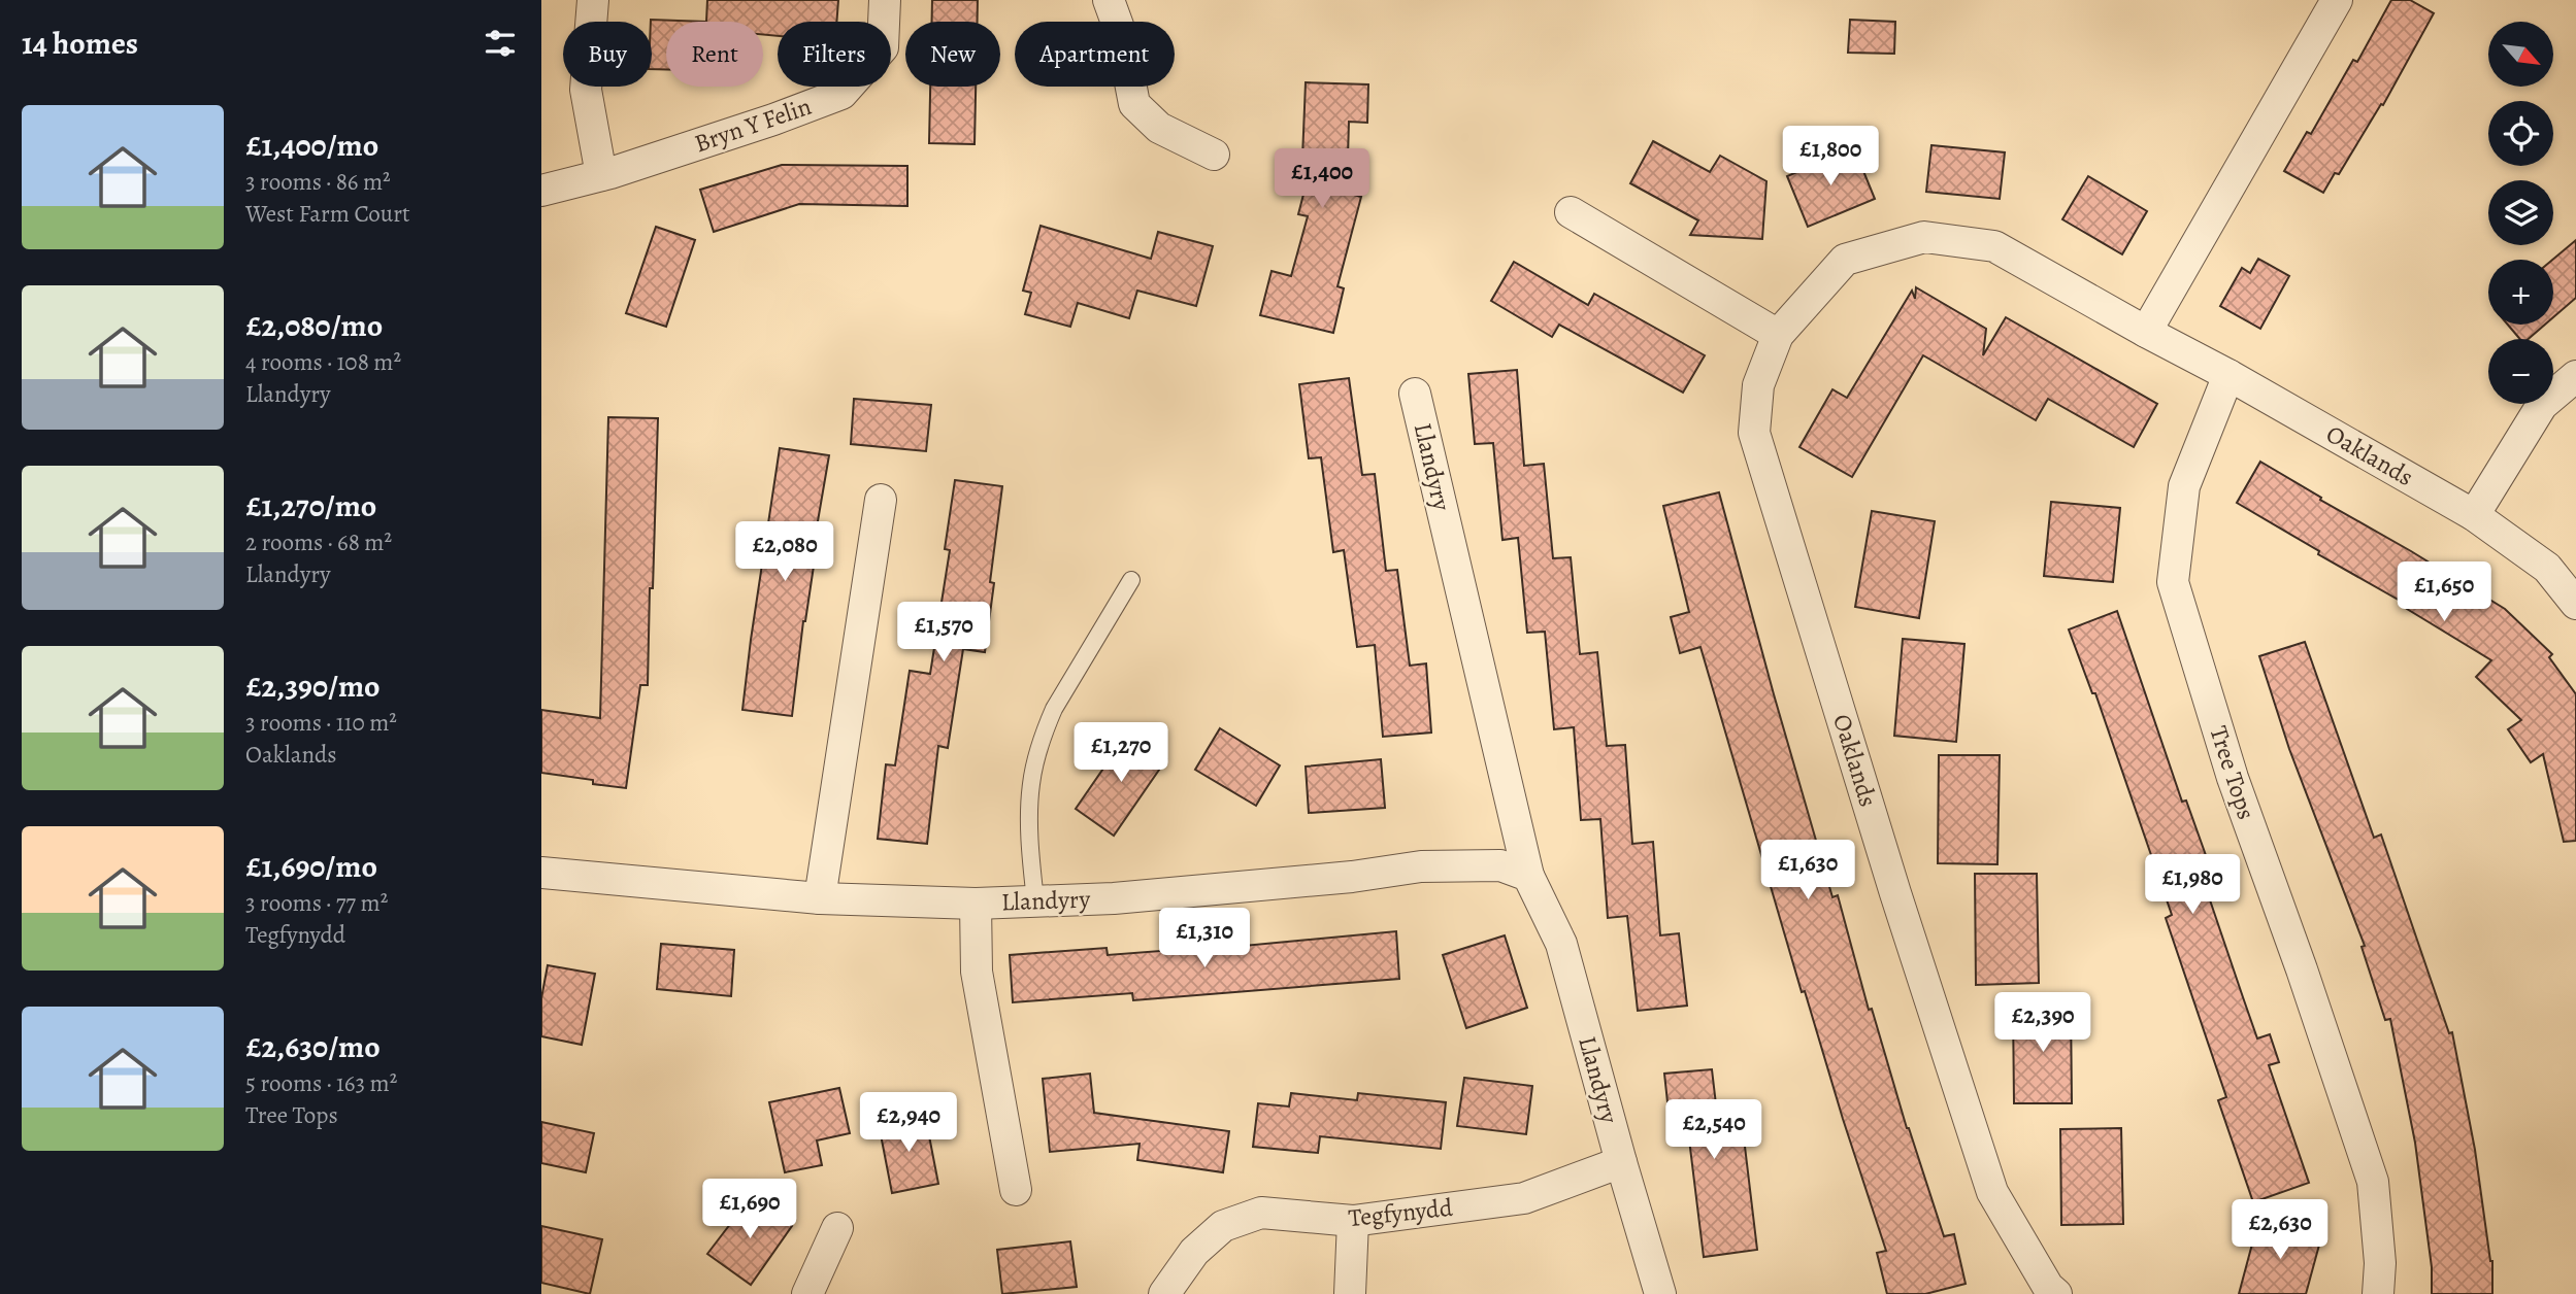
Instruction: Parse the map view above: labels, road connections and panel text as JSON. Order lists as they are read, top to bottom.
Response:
{
  "streets": {
    "street": [
      "Bryn Y Felin",
      "Oaklands",
      "Llandyry",
      "Tree Tops",
      "Tegfynydd"
    ]
  },
  "crossings": [
    ["Oaklands", "Tree Tops"],
    ["Llandyry", "Tegfynydd"]
  ],
  "north": "bottom right",
  "page": {
    "heading": "14 homes",
    "map_buttons": ["+", "−"],
    "chip": [
      "Buy",
      "Rent",
      "Filters",
      "New",
      "Apartment"
    ],
    "list": [
      {
        "name": "£1,400/mo",
        "note": "3 rooms · 86 m² · West Farm Court"
      },
      {
        "name": "£2,080/mo",
        "note": "4 rooms · 108 m² · Llandyry"
      },
      {
        "name": "£1,270/mo",
        "note": "2 rooms · 68 m² · Llandyry"
      },
      {
        "name": "£2,390/mo",
        "note": "3 rooms · 110 m² · Oaklands"
      },
      {
        "name": "£1,690/mo",
        "note": "3 rooms · 77 m² · Tegfynydd"
      },
      {
        "name": "£2,630/mo",
        "note": "5 rooms · 163 m² · Tree Tops"
      }
    ],
    "price": [
      "£1,800",
      "£1,400",
      "£2,080",
      "£1,650",
      "£1,570",
      "£1,270",
      "£1,630",
      "£1,980",
      "£1,310",
      "£2,390",
      "£2,940",
      "£2,540",
      "£1,690",
      "£2,630"
    ]
  }
}
